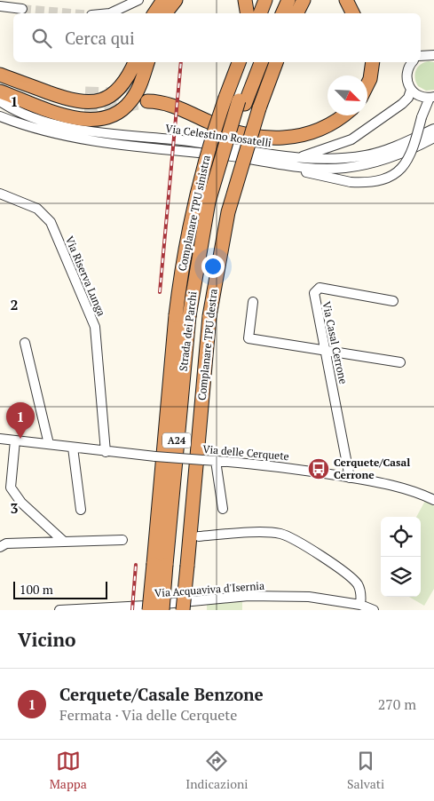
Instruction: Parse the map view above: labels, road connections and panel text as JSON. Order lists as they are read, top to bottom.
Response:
{
  "streets": {
    "highway": [
      "Complanare TPU sinistra",
      "Strada dei Parchi",
      "Complanare TPU destra",
      "A24"
    ],
    "street": [
      "Via Celestino Rosatelli",
      "Via Riserva Lunga",
      "Via Casal Cerrone",
      "Via delle Cerquete",
      "Via Acquaviva d'Isernia"
    ]
  },
  "crossings": [
    ["Complanare TPU sinistra", "Strada dei Parchi"],
    ["Complanare TPU sinistra", "Via Acquaviva d'Isernia"],
    ["Via Riserva Lunga", "Via delle Cerquete"],
    ["Strada dei Parchi", "Complanare TPU destra"],
    ["Via Casal Cerrone", "Via delle Cerquete"]
  ],
  "places": {
    "bus stop": ["Cerquete/Casal Cerrone"]
  },
  "scale_bar": "100 m",
  "north": "bottom right",
  "page": {
    "search": "Cerca qui",
    "pins": "1",
    "scale": "100 m",
    "heading": "Vicino",
    "list": [
      {
        "mark": "1",
        "name": "Cerquete/Casale Benzone",
        "note": "Fermata · Via delle Cerquete",
        "value": "270 m"
      }
    ],
    "nav": ["Mappa", "Indicazioni", "Salvati"]
  },
  "grid": {
    "rows": ["1", "2", "3"]
  }
}
